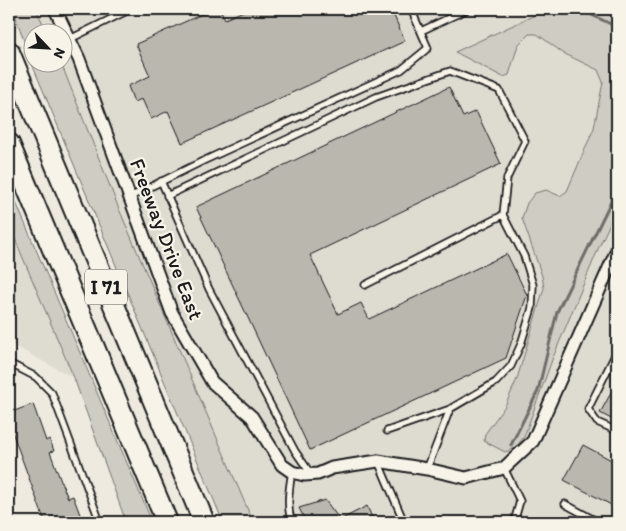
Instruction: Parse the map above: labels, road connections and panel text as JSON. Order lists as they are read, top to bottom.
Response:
{
  "streets": {
    "highway": ["I 71"],
    "street": ["Freeway Drive East"]
  },
  "north": "bottom right"
}
